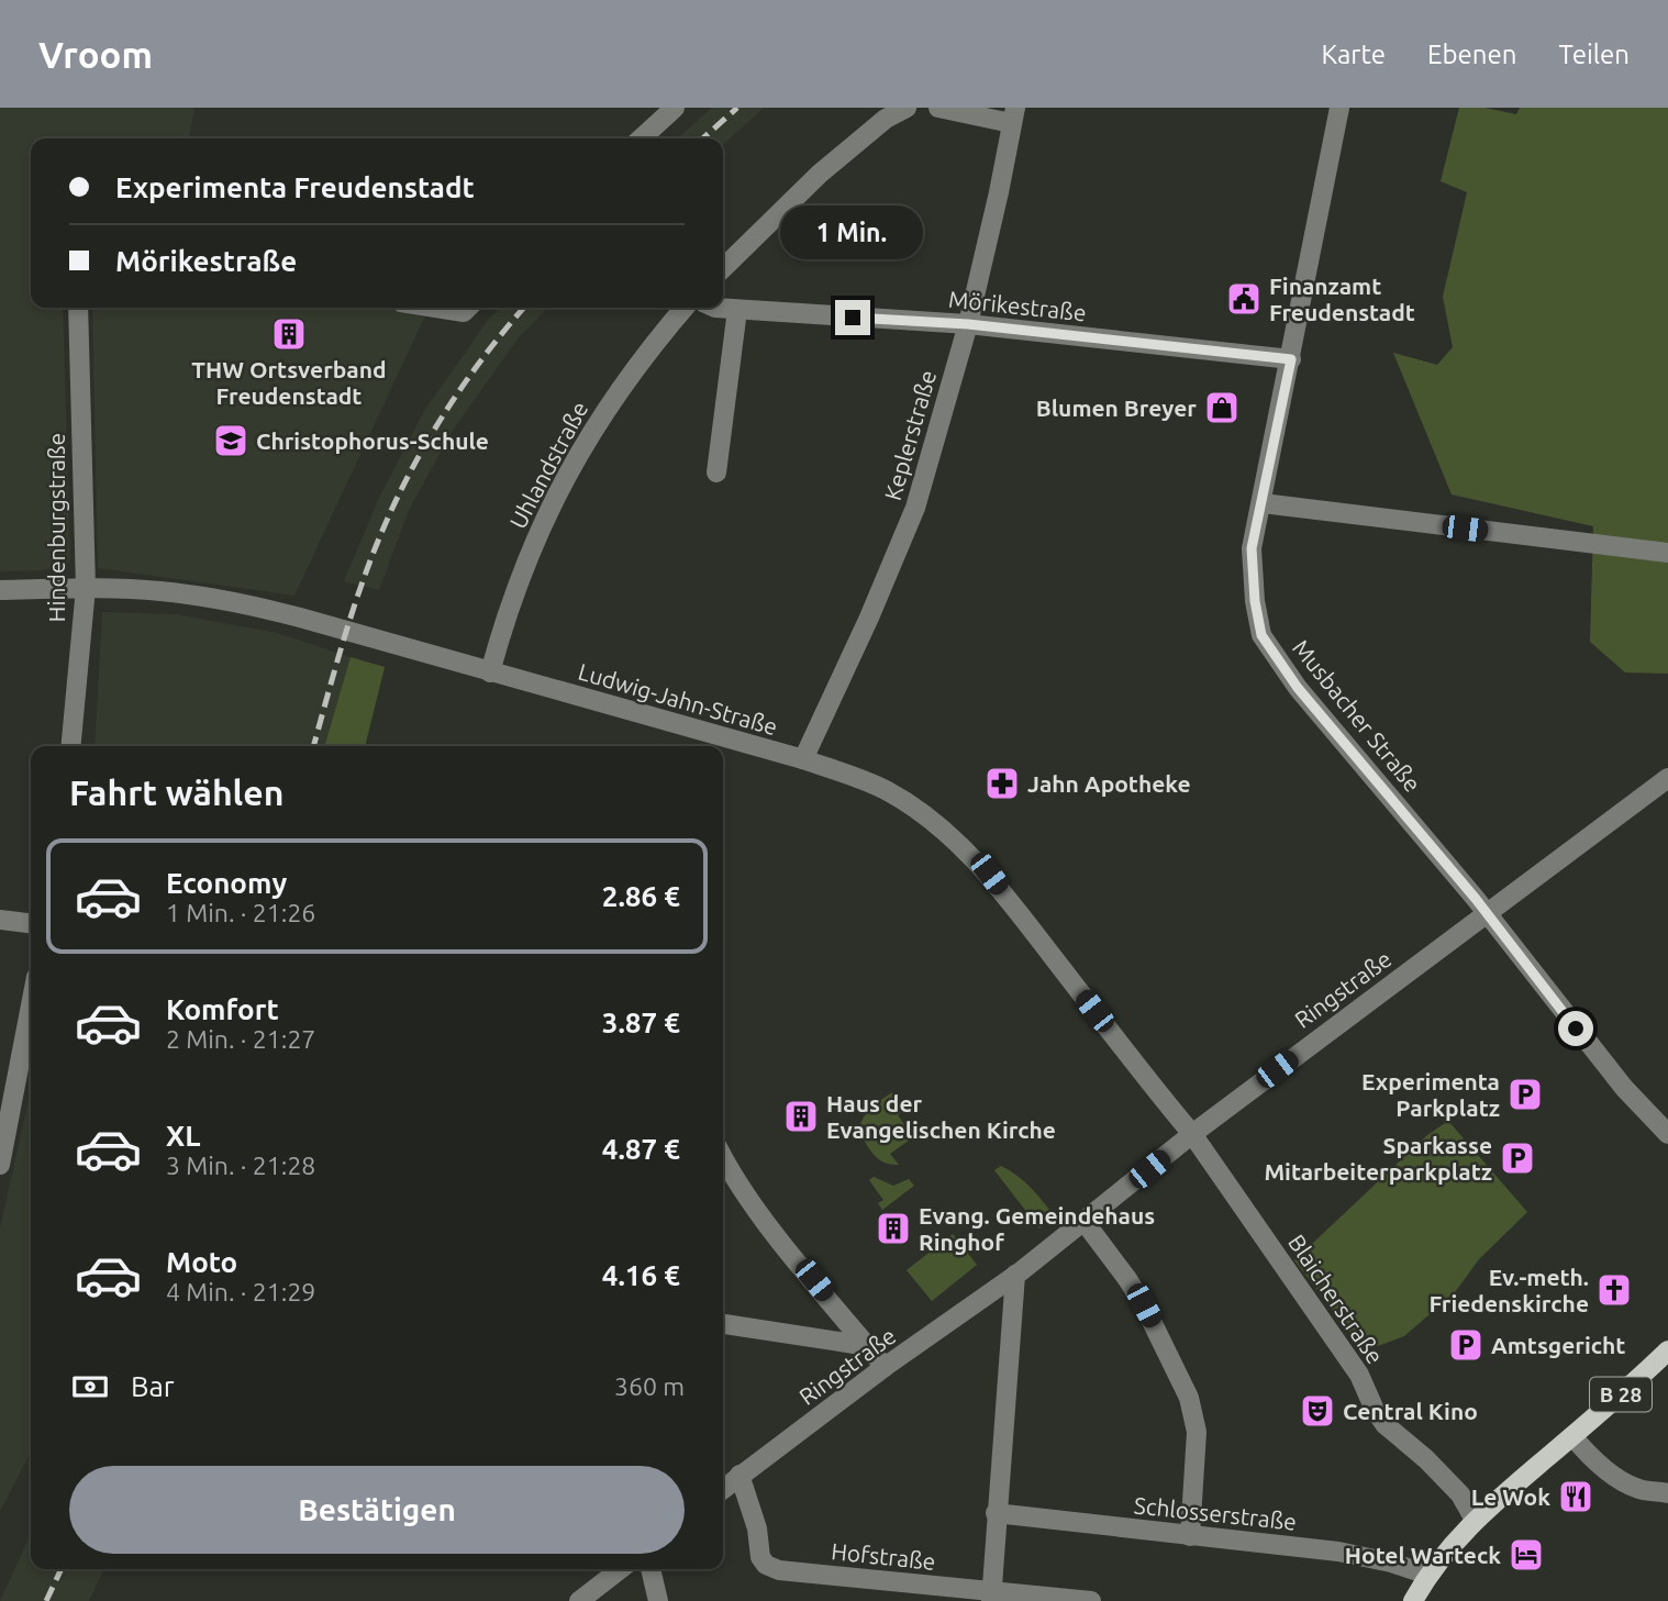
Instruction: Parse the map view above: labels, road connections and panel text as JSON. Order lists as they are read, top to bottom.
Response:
{
  "streets": {
    "main road": ["B 28"],
    "street": [
      "Mörikestraße",
      "Keplerstraße",
      "Uhlandstraße",
      "Hindenburgstraße",
      "Ludwig-Jahn-Straße",
      "Musbacher Straße",
      "Ringstraße",
      "Blaicherstraße",
      "Schlosserstraße",
      "Hofstraße"
    ]
  },
  "crossings": [
    ["Mörikestraße", "Keplerstraße"],
    ["Mörikestraße", "Musbacher Straße"],
    ["Keplerstraße", "Ludwig-Jahn-Straße"],
    ["Uhlandstraße", "Ludwig-Jahn-Straße"],
    ["Hindenburgstraße", "Ludwig-Jahn-Straße"],
    ["Ludwig-Jahn-Straße", "Ringstraße"],
    ["Ludwig-Jahn-Straße", "Blaicherstraße"],
    ["Musbacher Straße", "Ringstraße"],
    ["Ringstraße", "Blaicherstraße"],
    ["Ringstraße", "Hofstraße"],
    ["Blaicherstraße", "B 28"],
    ["B 28", "Schlosserstraße"]
  ],
  "places": {
    "public building": ["Finanzamt Freudenstadt"],
    "building": ["THW Ortsverband Freudenstadt", "Haus der Evangelischen Kirche", "Evang. Gemeindehaus Ringhof"],
    "shop": ["Blumen Breyer"],
    "school or university": ["Christophorus-Schule"],
    "pharmacy": ["Jahn Apotheke"],
    "parking": ["Experimenta Parkplatz", "Sparkasse Mitarbeiterparkplatz", "Amtsgericht"],
    "church": ["Ev.-meth. Friedenskirche"],
    "theatre": ["Central Kino"],
    "restaurant": ["Le Wok"],
    "hotel": ["Hotel Warteck"]
  },
  "page": {
    "header": "Vroom",
    "nav": ["Karte", "Ebenen", "Teilen"],
    "banner": ["Experimenta Freudenstadt", "Mörikestraße"],
    "bubble": "1 Min.",
    "heading": "Fahrt wählen",
    "list": [
      {
        "name": "Economy",
        "note": "1 Min. · 21:26",
        "value": "2.86 €"
      },
      {
        "name": "Komfort",
        "note": "2 Min. · 21:27",
        "value": "3.87 €"
      },
      {
        "name": "XL",
        "note": "3 Min. · 21:28",
        "value": "4.87 €"
      },
      {
        "name": "Moto",
        "note": "4 Min. · 21:29",
        "value": "4.16 €"
      }
    ],
    "pay": ["Bar", "360 m"],
    "buttons": "Bestätigen"
  }
}
